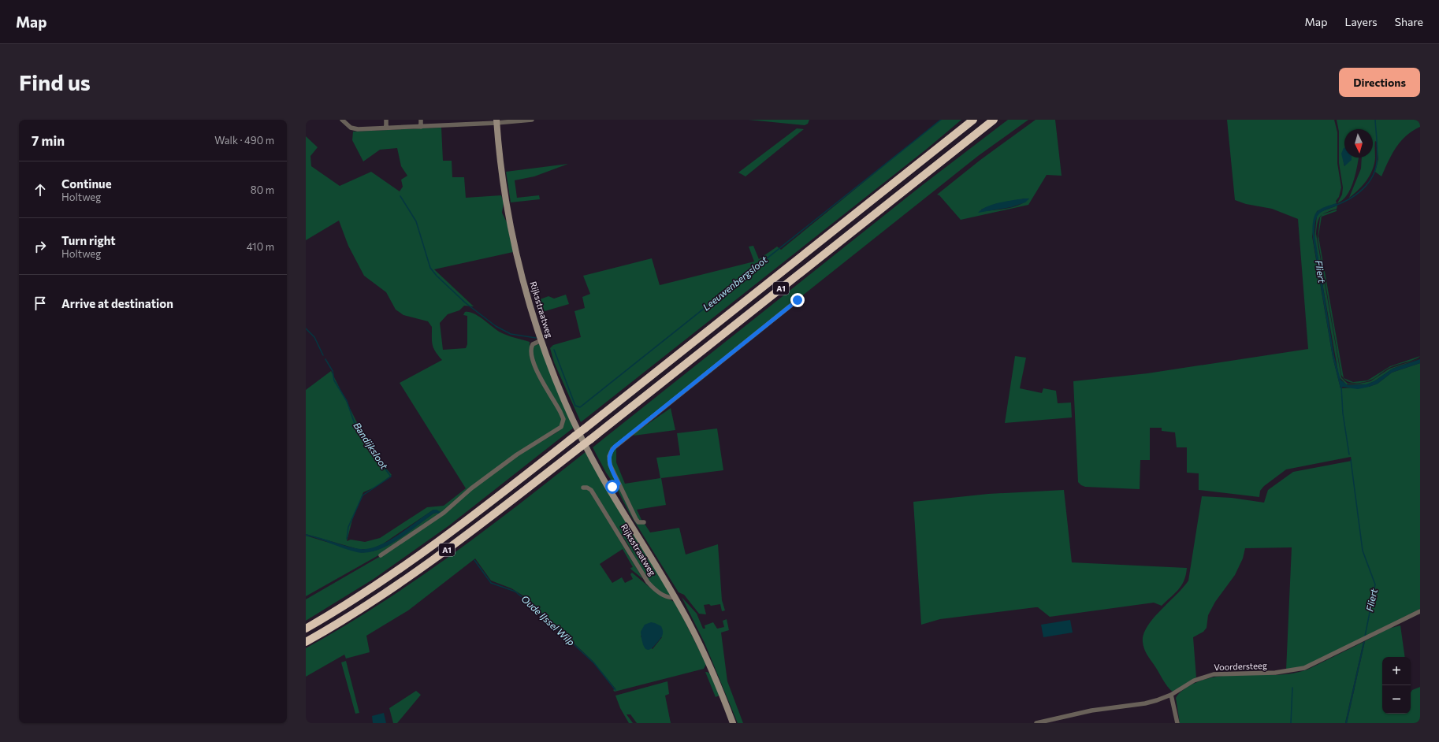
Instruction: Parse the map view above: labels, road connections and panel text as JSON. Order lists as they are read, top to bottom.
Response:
{
  "streets": {
    "highway": ["A1"],
    "main road": ["Rijksstraatweg"],
    "street": ["Voordersteeg"]
  },
  "water": [
    "Fliert",
    "Leeuwenbergsloot",
    "Bandijksloot",
    "Oude IJssel Wilp"
  ],
  "north": "bottom",
  "page": {
    "header": "Map",
    "nav": ["Map", "Layers", "Share"],
    "buttons": "Directions",
    "title": "Find us",
    "heading": ["7 min", "Walk · 490 m"],
    "list": [
      ["Continue", "Holtweg", "80 m"],
      ["Turn right", "Holtweg", "410 m"],
      "Arrive at destination"
    ],
    "map_buttons": ["+", "−"]
  }
}
